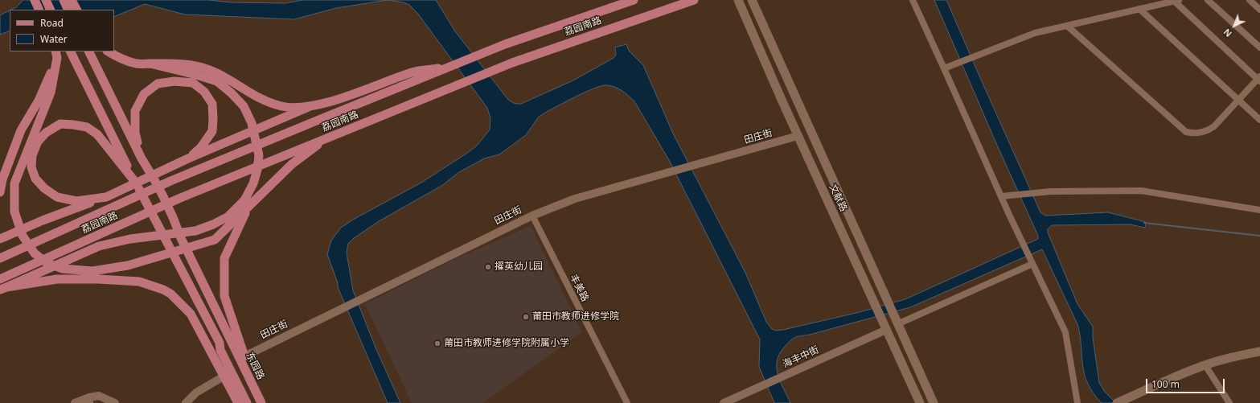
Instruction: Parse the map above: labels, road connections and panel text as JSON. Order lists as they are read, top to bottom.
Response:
{
  "streets": {
    "main road": ["荔园南路", "文献路", "东园路"],
    "street": ["田庄街", "丰美路", "海丰中街"]
  },
  "crossings": [
    ["田庄街", "文献路"],
    ["田庄街", "丰美路"],
    ["文献路", "海丰中街"]
  ],
  "places": ["擢英幼儿园", "莆田市教师进修学院", "莆田市教师进修学院附属小学"],
  "legend": ["Road", "Water"],
  "scale_bar": "100 m",
  "north": "bottom left"
}
